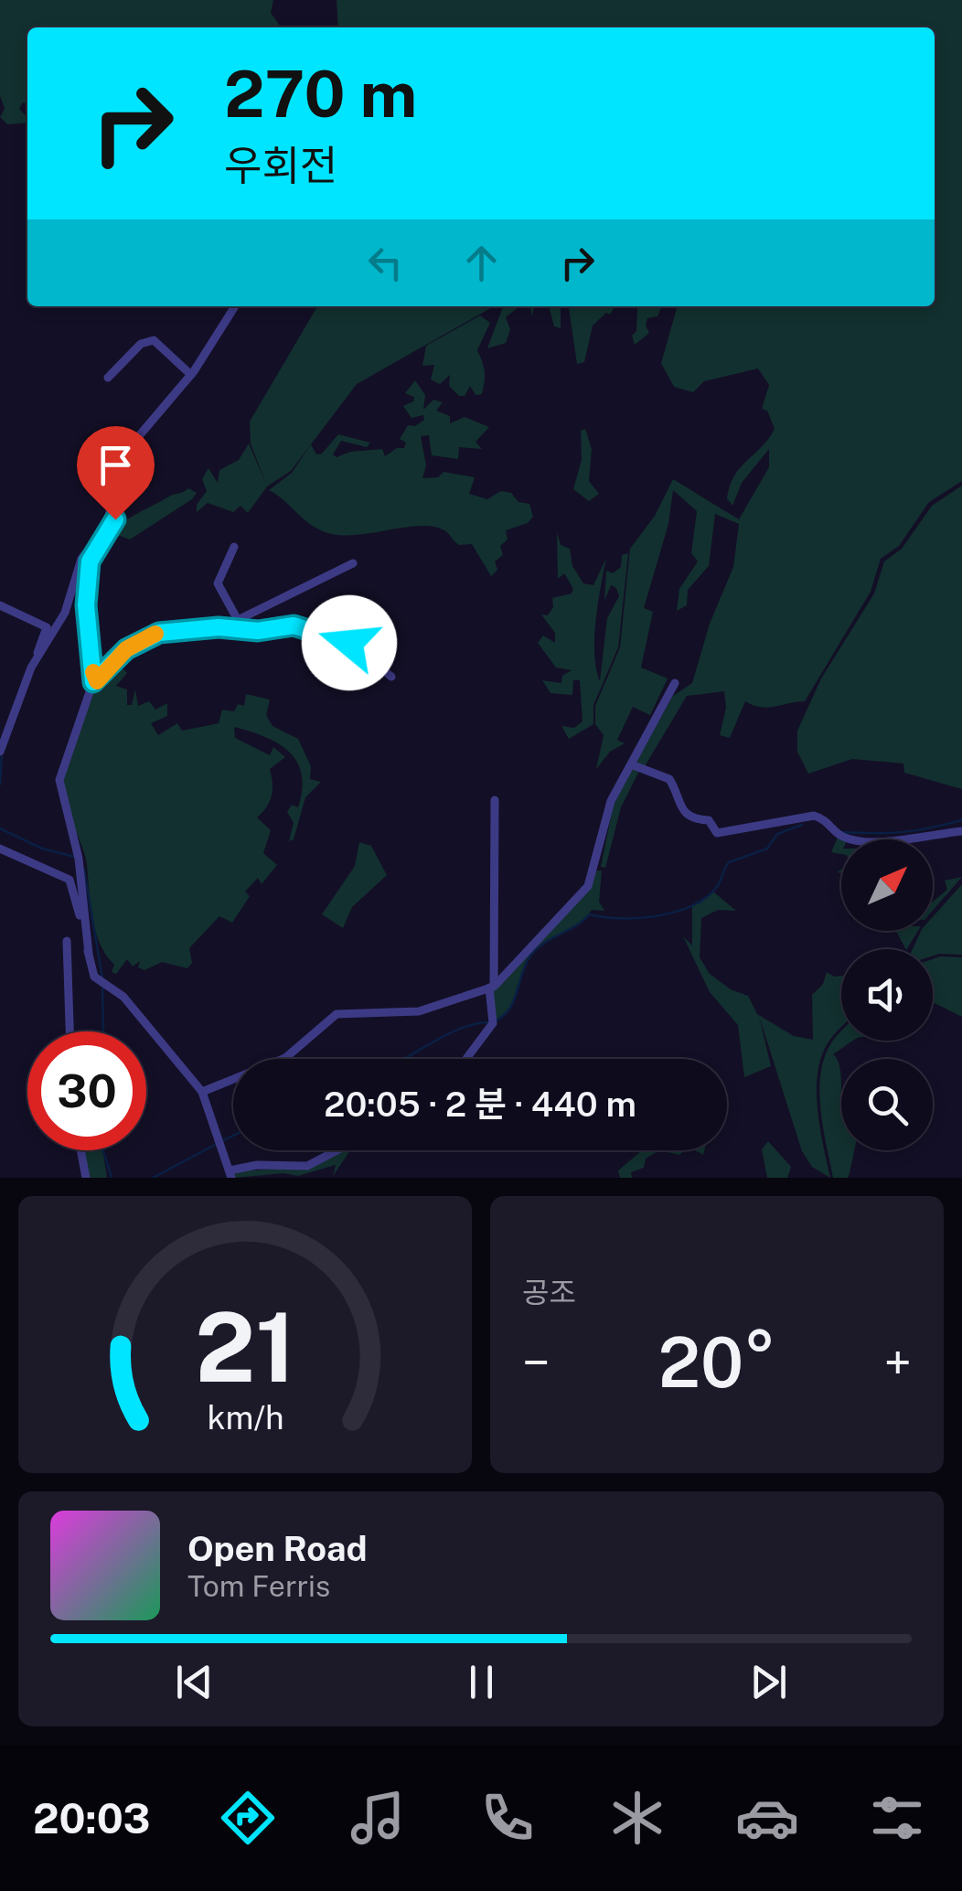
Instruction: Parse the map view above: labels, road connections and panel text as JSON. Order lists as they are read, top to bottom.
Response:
{
  "north": "top right",
  "page": {
    "turn": ["270 m", "우회전"],
    "limit": "30",
    "trip": "20:05 · 2 분 · 440 m",
    "tile": "공조",
    "heat": ["−", "20°", "+"],
    "song": ["Open Road", "Tom Ferris"],
    "tabs": "20:03",
    "gauge": ["21", "km/h"]
  }
}
